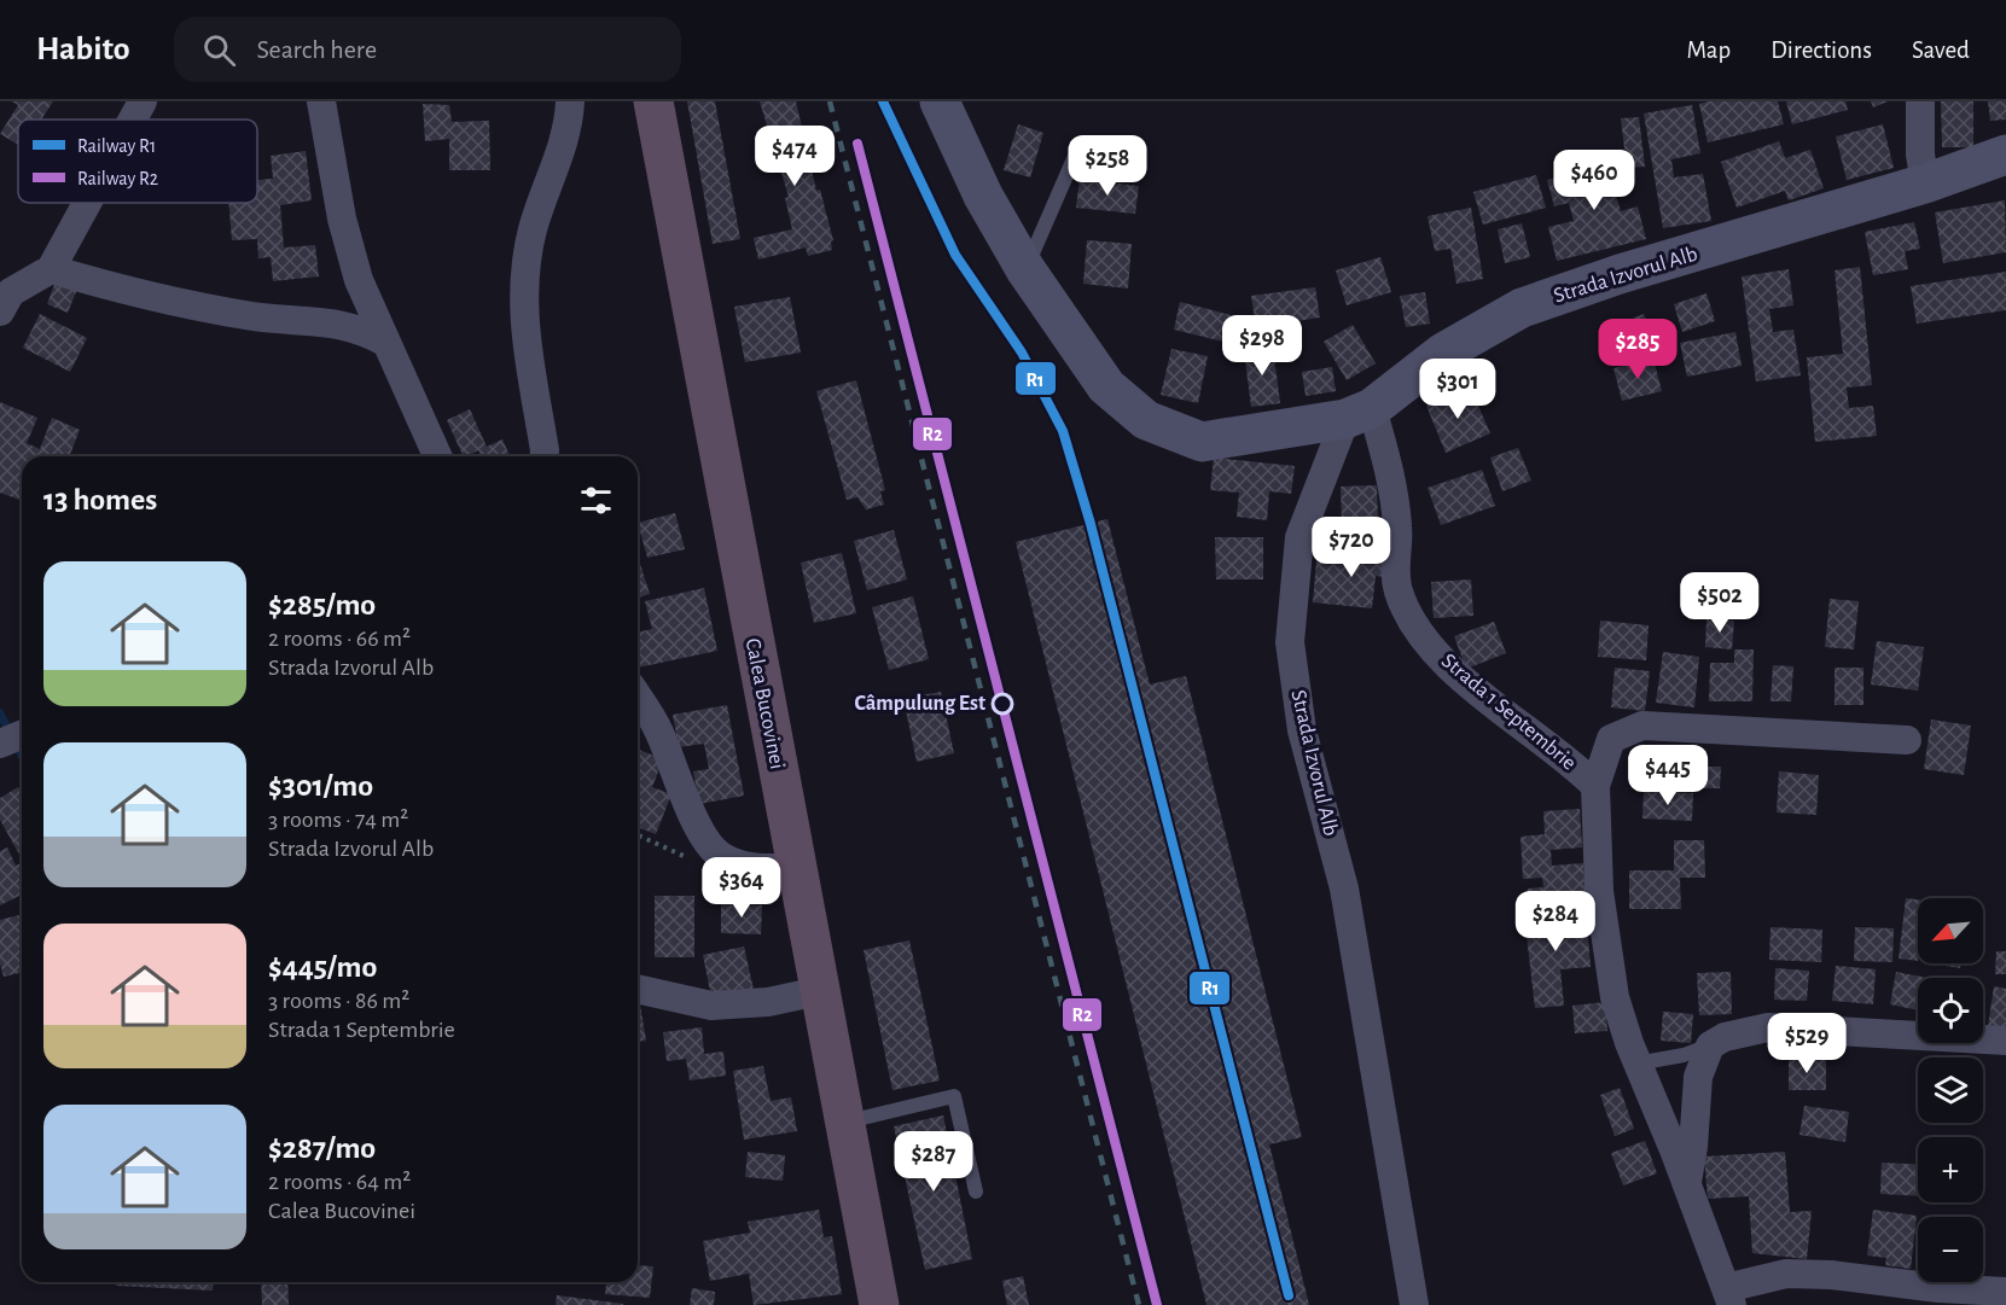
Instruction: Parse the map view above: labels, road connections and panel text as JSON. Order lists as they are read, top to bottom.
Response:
{
  "streets": {
    "highway": ["Calea Bucovinei"],
    "street": ["Strada Izvorul Alb", "Strada 1 Septembrie"]
  },
  "crossings": [
    ["Strada Izvorul Alb", "Strada 1 Septembrie"]
  ],
  "places": ["Câmpulung Est"],
  "lines": ["rail line R1", "rail line R2"],
  "legend": ["Railway R1", "Railway R2"],
  "north": "bottom left",
  "page": {
    "header": "Habito",
    "search": "Search here",
    "nav": ["Map", "Directions", "Saved"],
    "price": [
      "$474",
      "$258",
      "$460",
      "$298",
      "$285",
      "$301",
      "$720",
      "$502",
      "$445",
      "$364",
      "$284",
      "$529",
      "$287"
    ],
    "heading": "13 homes",
    "list": [
      {
        "name": "$285/mo",
        "note": "2 rooms · 66 m² · Strada Izvorul Alb"
      },
      {
        "name": "$301/mo",
        "note": "3 rooms · 74 m² · Strada Izvorul Alb"
      },
      {
        "name": "$445/mo",
        "note": "3 rooms · 86 m² · Strada 1 Septembrie"
      },
      {
        "name": "$287/mo",
        "note": "2 rooms · 64 m² · Calea Bucovinei"
      }
    ],
    "map_buttons": ["+", "−"]
  }
}
